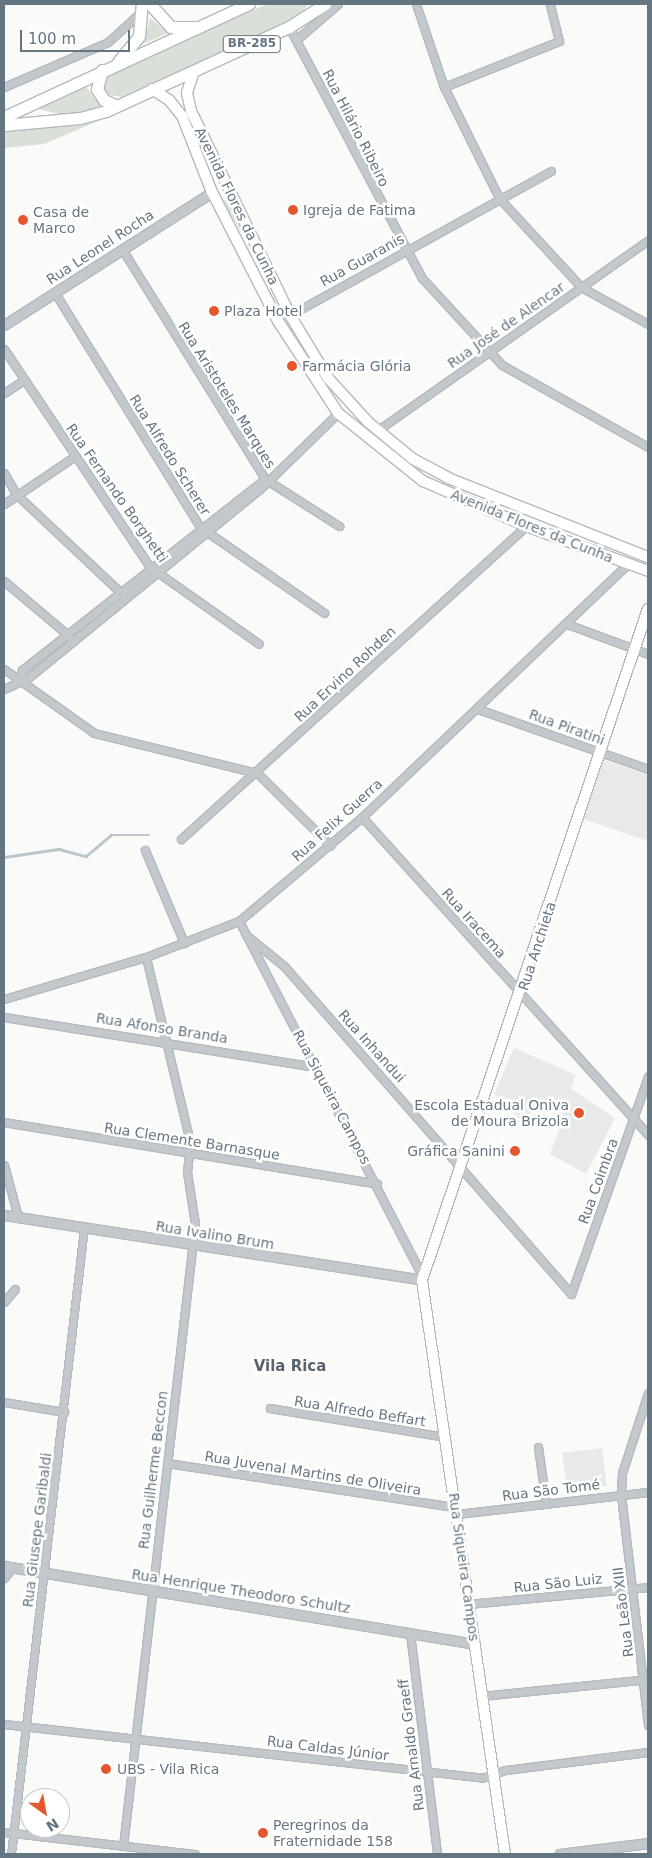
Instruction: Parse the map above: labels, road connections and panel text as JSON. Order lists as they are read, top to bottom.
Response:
{
  "streets": {
    "main road": [
      "BR-285",
      "Avenida Flores da Cunha",
      "Rua Anchieta",
      "Rua Siqueira Campos"
    ],
    "street": [
      "Rua Hilário Ribeiro",
      "Rua Leonel Rocha",
      "Rua Guaranis",
      "Rua José de Alencar",
      "Rua Aristoteles Marques",
      "Rua Alfredo Scherer",
      "Rua Fernando Borghetti",
      "Rua Ervino Rohden",
      "Rua Piratini",
      "Rua Felix Guerra",
      "Rua Iracema",
      "Rua Afonso Branda",
      "Rua Inhandui",
      "Rua Clemente Barnasque",
      "Rua Coimbra",
      "Rua Ivalino Brum",
      "Rua Alfredo Beffart",
      "Rua Guilherme Beccon",
      "Rua Juvenal Martins de Oliveira",
      "Rua São Tomé",
      "Rua Giusepe Garibaldi",
      "Rua São Luiz",
      "Rua Henrique Theodoro Schultz",
      "Rua Leão XIII",
      "Rua Arnaldo Graeff",
      "Rua Caldas Júnior"
    ]
  },
  "crossings": [
    ["BR-285", "Rua Hilário Ribeiro"],
    ["BR-285", "Avenida Flores da Cunha"],
    ["Rua Hilário Ribeiro", "Rua Guaranis"],
    ["Rua Hilário Ribeiro", "Rua José de Alencar"],
    ["Avenida Flores da Cunha", "Rua Leonel Rocha"],
    ["Avenida Flores da Cunha", "Rua Guaranis"],
    ["Avenida Flores da Cunha", "Rua José de Alencar"],
    ["Avenida Flores da Cunha", "Rua Ervino Rohden"],
    ["Avenida Flores da Cunha", "Rua Felix Guerra"],
    ["Rua Leonel Rocha", "Rua Aristoteles Marques"],
    ["Rua Leonel Rocha", "Rua Alfredo Scherer"],
    ["Rua Piratini", "Rua Felix Guerra"],
    ["Rua Piratini", "Rua Anchieta"],
    ["Rua Felix Guerra", "Rua Iracema"],
    ["Rua Felix Guerra", "Rua Siqueira Campos"],
    ["Rua Felix Guerra", "Rua Guilherme Beccon"],
    ["Rua Iracema", "Rua Anchieta"],
    ["Rua Iracema", "Rua Coimbra"],
    ["Rua Anchieta", "Rua Inhandui"],
    ["Rua Anchieta", "Rua Siqueira Campos"],
    ["Rua Anchieta", "Rua Ivalino Brum"],
    ["Rua Afonso Branda", "Rua Siqueira Campos"],
    ["Rua Afonso Branda", "Rua Guilherme Beccon"],
    ["Rua Inhandui", "Rua Siqueira Campos"],
    ["Rua Inhandui", "Rua Coimbra"],
    ["Rua Siqueira Campos", "Rua Clemente Barnasque"],
    ["Rua Siqueira Campos", "Rua Ivalino Brum"],
    ["Rua Siqueira Campos", "Rua Alfredo Beffart"],
    ["Rua Siqueira Campos", "Rua Juvenal Martins de Oliveira"],
    ["Rua Siqueira Campos", "Rua São Tomé"],
    ["Rua Siqueira Campos", "Rua São Luiz"],
    ["Rua Siqueira Campos", "Rua Henrique Theodoro Schultz"],
    ["Rua Siqueira Campos", "Rua Caldas Júnior"],
    ["Rua Clemente Barnasque", "Rua Guilherme Beccon"],
    ["Rua Ivalino Brum", "Rua Guilherme Beccon"],
    ["Rua Ivalino Brum", "Rua Giusepe Garibaldi"],
    ["Rua Guilherme Beccon", "Rua Juvenal Martins de Oliveira"],
    ["Rua Guilherme Beccon", "Rua Henrique Theodoro Schultz"],
    ["Rua Guilherme Beccon", "Rua Caldas Júnior"],
    ["Rua Juvenal Martins de Oliveira", "Rua São Tomé"],
    ["Rua São Tomé", "Rua Leão XIII"],
    ["Rua Giusepe Garibaldi", "Rua Henrique Theodoro Schultz"],
    ["Rua Giusepe Garibaldi", "Rua Caldas Júnior"],
    ["Rua São Luiz", "Rua Leão XIII"],
    ["Rua Henrique Theodoro Schultz", "Rua Arnaldo Graeff"],
    ["Rua Arnaldo Graeff", "Rua Caldas Júnior"]
  ],
  "districts": ["Vila Rica"],
  "places": [
    "Igreja de Fatima",
    "Casa de Marco",
    "Plaza Hotel",
    "Farmácia Glória",
    "Escola Estadual Oniva de Moura Brizola",
    "Gráfica Sanini",
    "UBS - Vila Rica",
    "Peregrinos da Fraternidade 158"
  ],
  "scale_bar": "100 m",
  "north": "bottom right"
}
